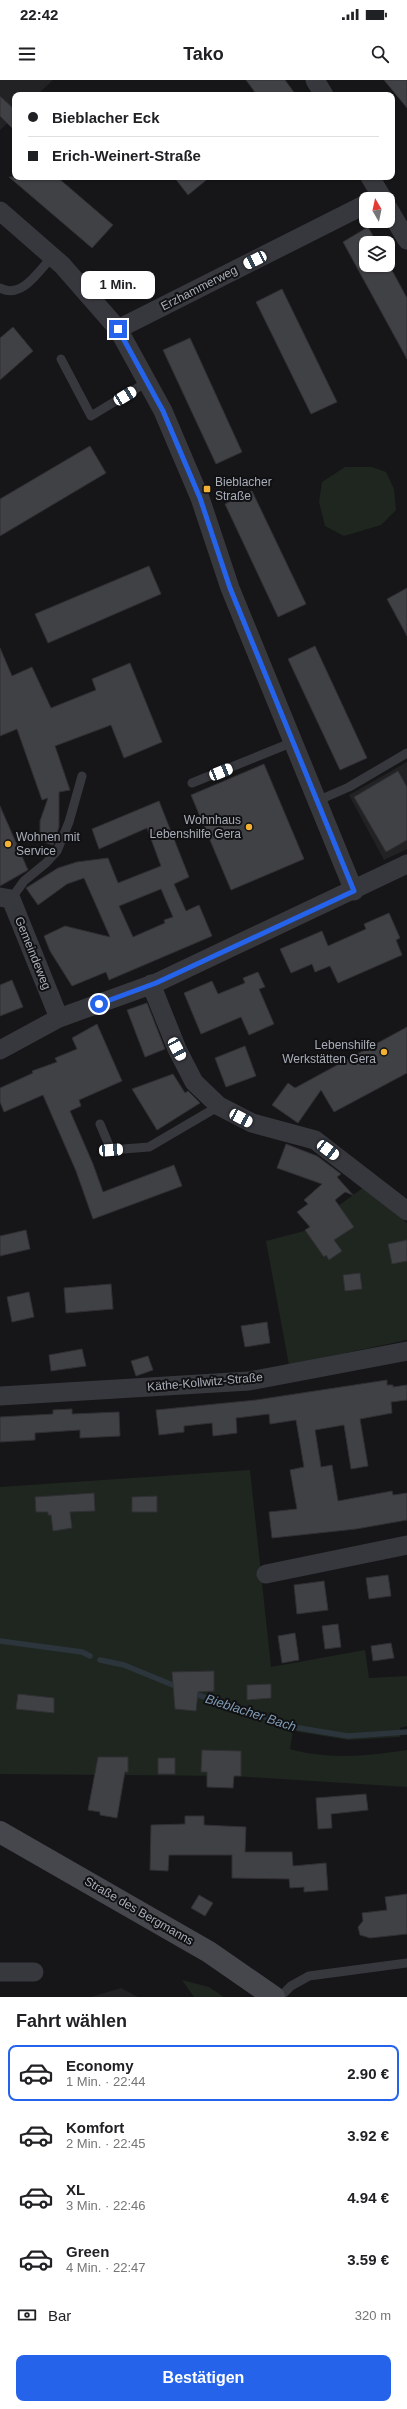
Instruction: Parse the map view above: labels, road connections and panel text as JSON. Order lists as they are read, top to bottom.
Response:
{
  "streets": {
    "main road": ["Straße des Bergmanns"],
    "street": ["Erzhammerweg", "Gemeindeweg", "Käthe-Kollwitz-Straße"]
  },
  "water": ["Bieblacher Bach"],
  "places": {
    "transit": ["Bieblacher Straße"],
    "other": ["Wohnhaus Lebenshilfe Gera", "Wohnen mit Service", "Lebenshilfe Werkstätten Gera"]
  },
  "north": "top",
  "page": {
    "status": "22:42",
    "header": "Tako",
    "banner": ["Bieblacher Eck", "Erich-Weinert-Straße"],
    "bubble": "1 Min.",
    "heading": "Fahrt wählen",
    "list": [
      {
        "name": "Economy",
        "note": "1 Min. · 22:44",
        "value": "2.90 €"
      },
      {
        "name": "Komfort",
        "note": "2 Min. · 22:45",
        "value": "3.92 €"
      },
      {
        "name": "XL",
        "note": "3 Min. · 22:46",
        "value": "4.94 €"
      },
      {
        "name": "Green",
        "note": "4 Min. · 22:47",
        "value": "3.59 €"
      }
    ],
    "pay": ["Bar", "320 m"],
    "buttons": "Bestätigen"
  }
}
